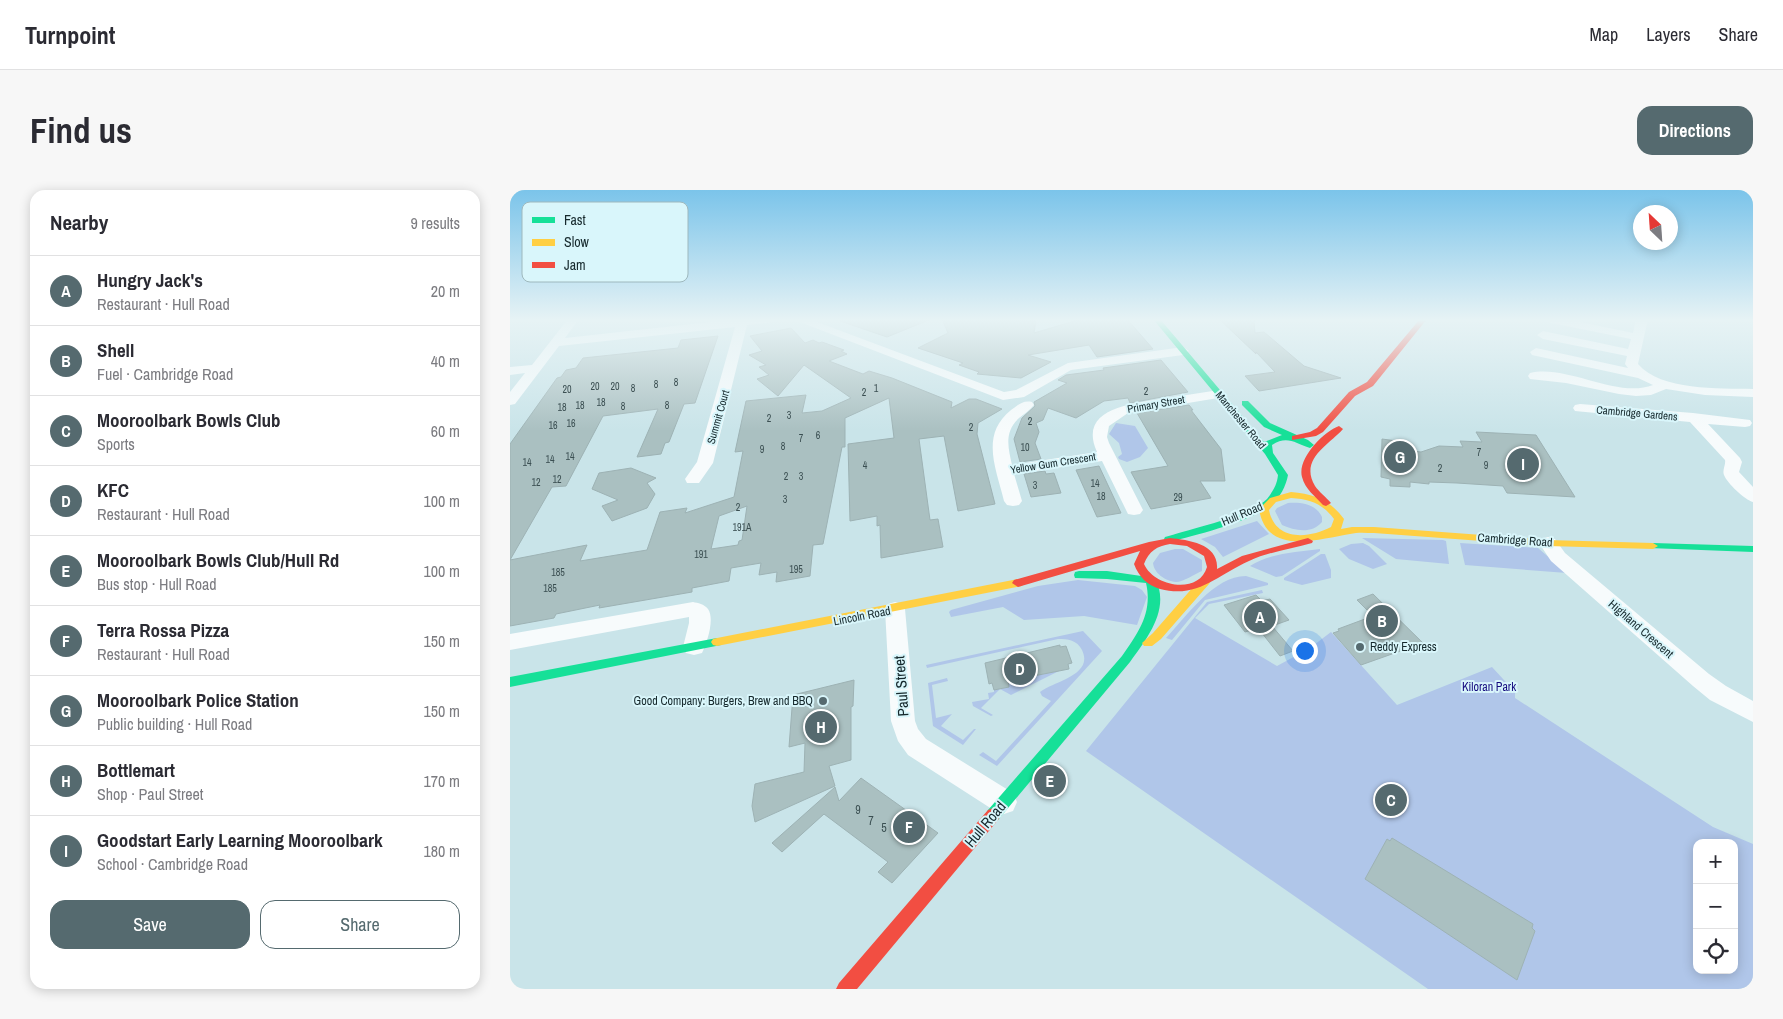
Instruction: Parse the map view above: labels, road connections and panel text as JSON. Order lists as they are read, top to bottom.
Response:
{
  "streets": {
    "main road": [
      "Manchester Road",
      "Hull Road",
      "Cambridge Road",
      "Lincoln Road"
    ],
    "street": [
      "Primary Street",
      "Cambridge Gardens",
      "Summit Court",
      "Yellow Gum Crescent",
      "Highland Crescent",
      "Paul Street"
    ]
  },
  "crossings": [
    ["Primary Street", "Manchester Road"],
    ["Primary Street", "Yellow Gum Crescent"],
    ["Manchester Road", "Hull Road"],
    ["Hull Road", "Cambridge Road"],
    ["Hull Road", "Lincoln Road"],
    ["Hull Road", "Paul Street"],
    ["Cambridge Road", "Highland Crescent"],
    ["Lincoln Road", "Paul Street"]
  ],
  "parks": ["Kiloran Park"],
  "places": ["Reddy Express", "Good Company: Burgers, Brew and BBQ"],
  "house_numbers": [
    "8",
    "8",
    "20",
    "20",
    "8",
    "1",
    "20",
    "2",
    "2",
    "18",
    "18",
    "8",
    "8",
    "18",
    "3",
    "2",
    "2",
    "16",
    "16",
    "2",
    "6",
    "7",
    "8",
    "10",
    "9",
    "7",
    "14",
    "14",
    "14",
    "4",
    "9",
    "2",
    "2",
    "3",
    "12",
    "12",
    "14",
    "3",
    "18",
    "29",
    "3",
    "2",
    "191A",
    "191",
    "195",
    "185",
    "185",
    "9",
    "7",
    "5"
  ],
  "legend": ["Fast", "Slow", "Jam"],
  "north": "top left",
  "page": {
    "header": "Turnpoint",
    "nav": ["Map", "Layers", "Share"],
    "buttons": [
      "Directions",
      ["Save", "Share"]
    ],
    "title": "Find us",
    "heading": ["Nearby", "9 results"],
    "list": [
      {
        "mark": "A",
        "name": "Hungry Jack's",
        "note": "Restaurant · Hull Road",
        "value": "20 m"
      },
      {
        "mark": "B",
        "name": "Shell",
        "note": "Fuel · Cambridge Road",
        "value": "40 m"
      },
      {
        "mark": "C",
        "name": "Mooroolbark Bowls Club",
        "note": "Sports",
        "value": "60 m"
      },
      {
        "mark": "D",
        "name": "KFC",
        "note": "Restaurant · Hull Road",
        "value": "100 m"
      },
      {
        "mark": "E",
        "name": "Mooroolbark Bowls Club/Hull Rd",
        "note": "Bus stop · Hull Road",
        "value": "100 m"
      },
      {
        "mark": "F",
        "name": "Terra Rossa Pizza",
        "note": "Restaurant · Hull Road",
        "value": "150 m"
      },
      {
        "mark": "G",
        "name": "Mooroolbark Police Station",
        "note": "Public building · Hull Road",
        "value": "150 m"
      },
      {
        "mark": "H",
        "name": "Bottlemart",
        "note": "Shop · Paul Street",
        "value": "170 m"
      },
      {
        "mark": "I",
        "name": "Goodstart Early Learning Mooroolbark",
        "note": "School · Cambridge Road",
        "value": "180 m"
      }
    ],
    "pins": [
      "G",
      "I",
      "A",
      "B",
      "D",
      "H",
      "E",
      "C",
      "F"
    ],
    "map_buttons": ["+", "−"]
  }
}
